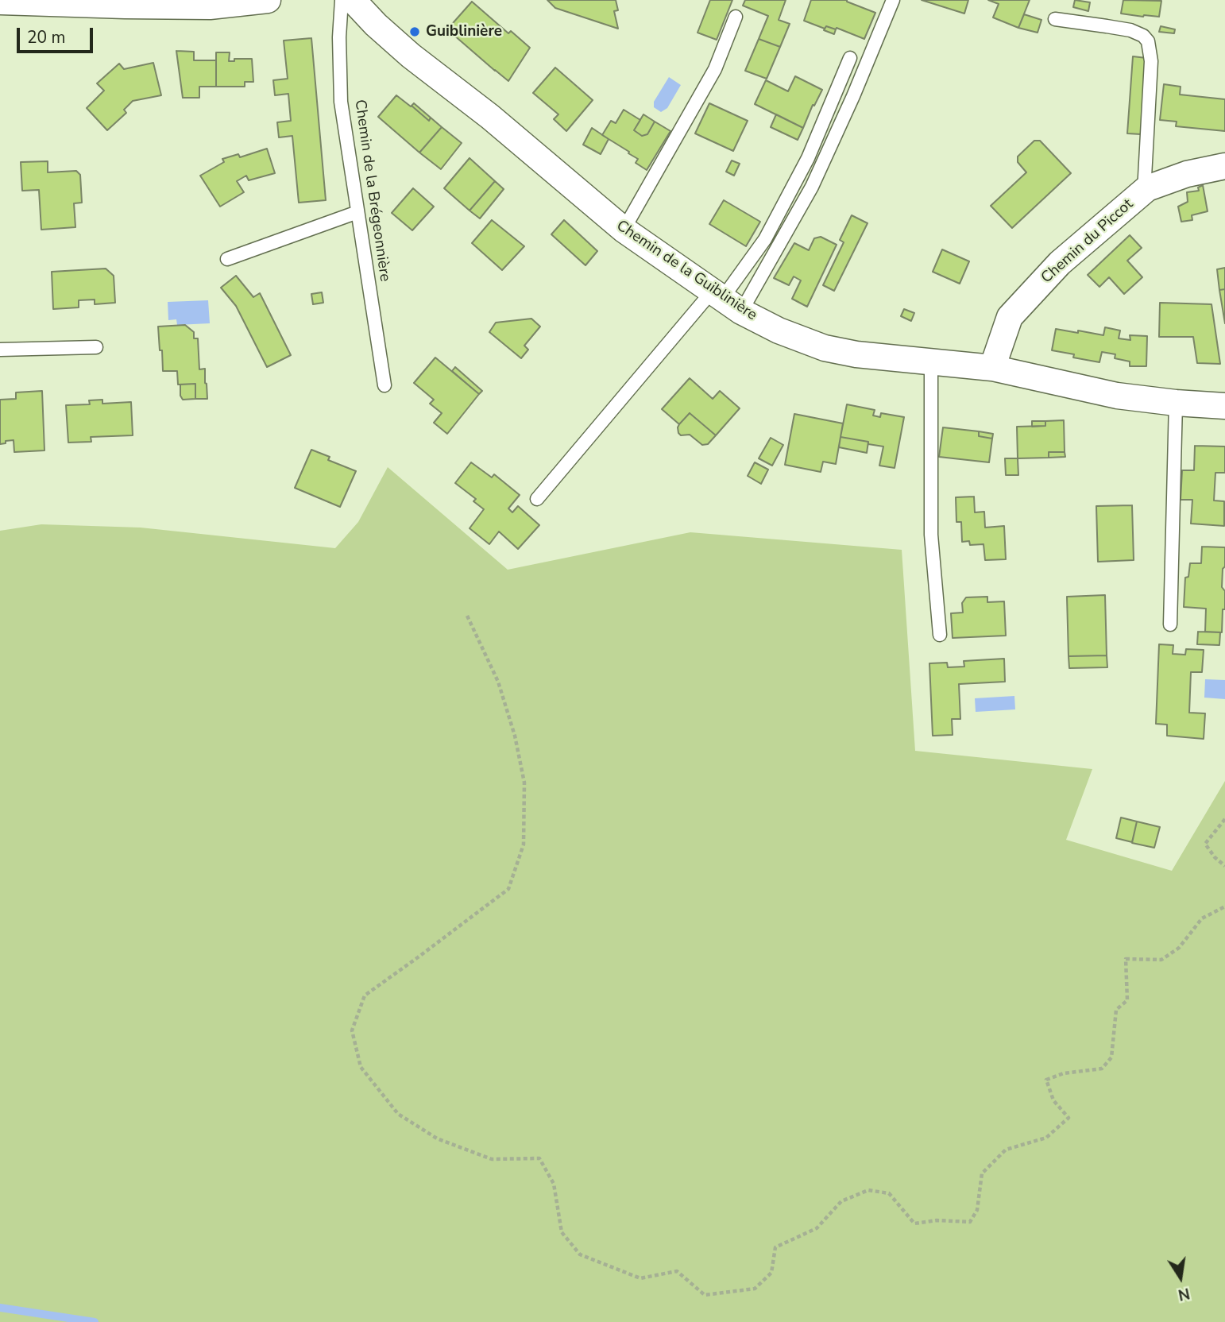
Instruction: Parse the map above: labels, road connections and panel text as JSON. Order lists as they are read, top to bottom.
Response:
{
  "streets": {
    "street": ["Chemin du Piccot", "Chemin de la Guiblinière"],
    "lane": ["Chemin de la Brégeonnière"]
  },
  "crossings": [
    ["Chemin du Piccot", "Chemin de la Guiblinière"]
  ],
  "places": ["Guiblinière"],
  "scale_bar": "20 m",
  "north": "bottom"
}
